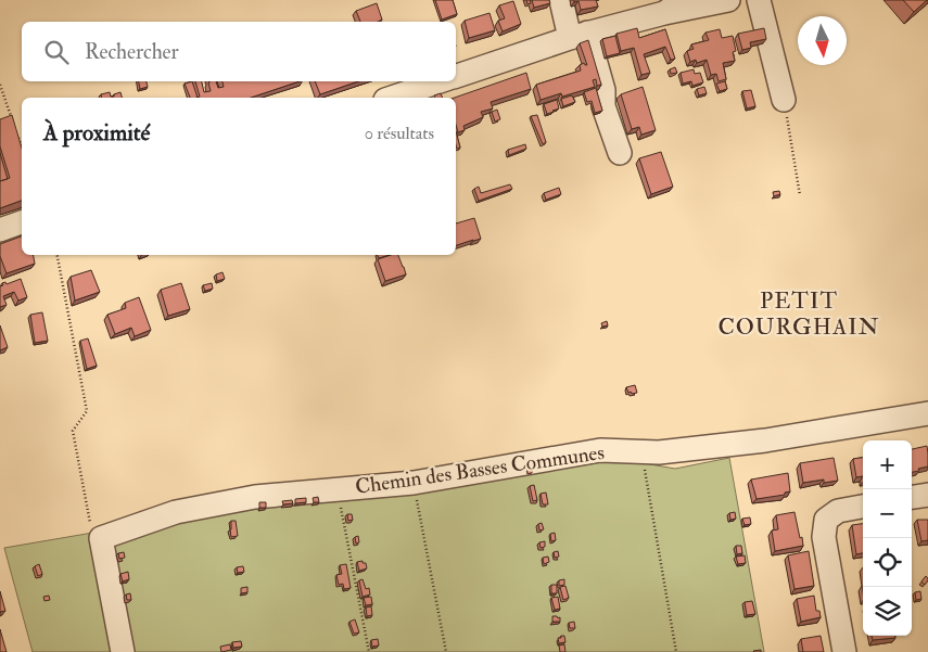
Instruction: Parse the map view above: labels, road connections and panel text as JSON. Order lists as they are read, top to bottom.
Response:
{
  "streets": {
    "street": ["Chemin des Basses Communes"]
  },
  "districts": ["PETIT COURGHAIN"],
  "north": "bottom",
  "page": {
    "search": "Rechercher",
    "heading": ["À proximité", "0 résultats"],
    "map_buttons": ["+", "−"]
  }
}
